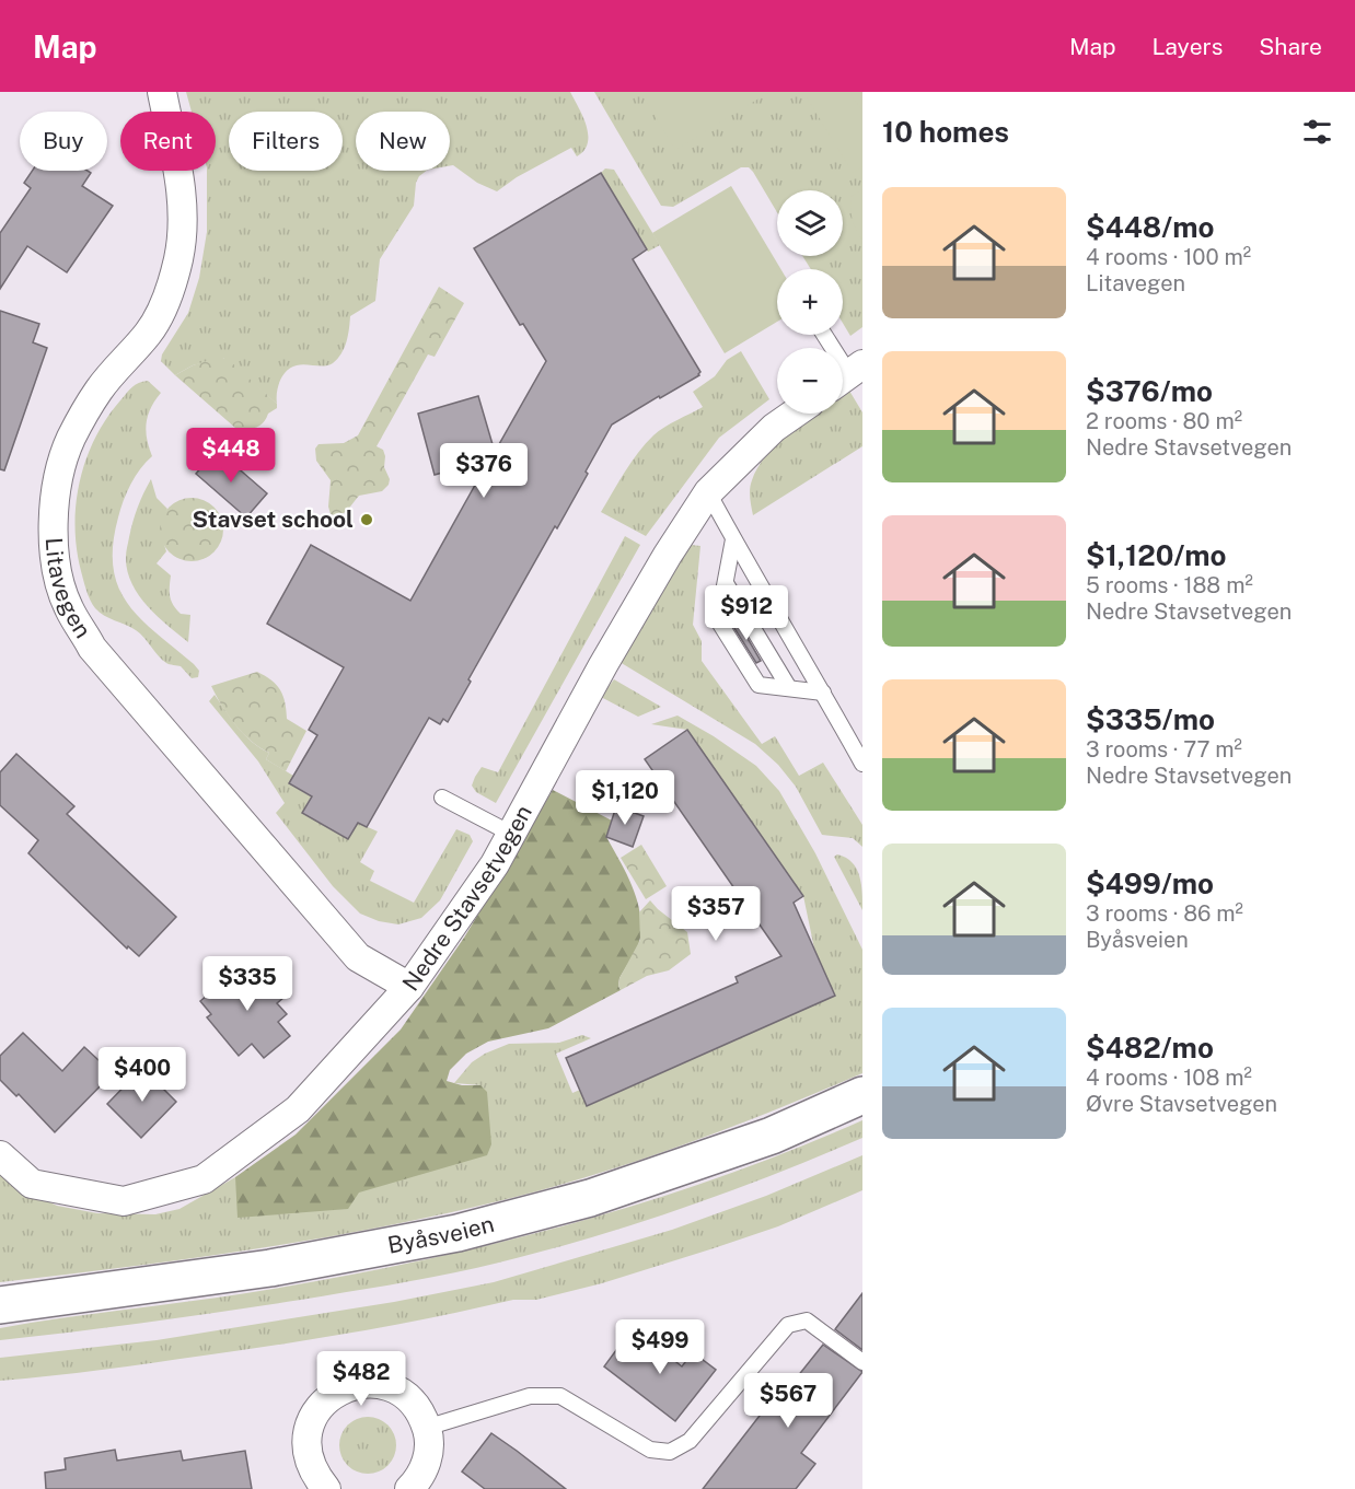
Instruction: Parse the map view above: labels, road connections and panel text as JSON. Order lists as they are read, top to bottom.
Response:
{
  "streets": {
    "main road": ["Byåsveien"],
    "street": ["Litavegen", "Nedre Stavsetvegen"]
  },
  "crossings": [
    ["Litavegen", "Nedre Stavsetvegen"]
  ],
  "places": ["Stavset school"],
  "page": {
    "header": "Map",
    "nav": ["Map", "Layers", "Share"],
    "heading": "10 homes",
    "chip": [
      "Buy",
      "Rent",
      "Filters",
      "New"
    ],
    "list": [
      {
        "name": "$448/mo",
        "note": "4 rooms · 100 m² · Litavegen"
      },
      {
        "name": "$376/mo",
        "note": "2 rooms · 80 m² · Nedre Stavsetvegen"
      },
      {
        "name": "$1,120/mo",
        "note": "5 rooms · 188 m² · Nedre Stavsetvegen"
      },
      {
        "name": "$335/mo",
        "note": "3 rooms · 77 m² · Nedre Stavsetvegen"
      },
      {
        "name": "$499/mo",
        "note": "3 rooms · 86 m² · Byåsveien"
      },
      {
        "name": "$482/mo",
        "note": "4 rooms · 108 m² · Øvre Stavsetvegen"
      }
    ],
    "map_buttons": ["+", "−"],
    "price": [
      "$448",
      "$376",
      "$912",
      "$1,120",
      "$357",
      "$335",
      "$400",
      "$499",
      "$482",
      "$567"
    ]
  }
}
